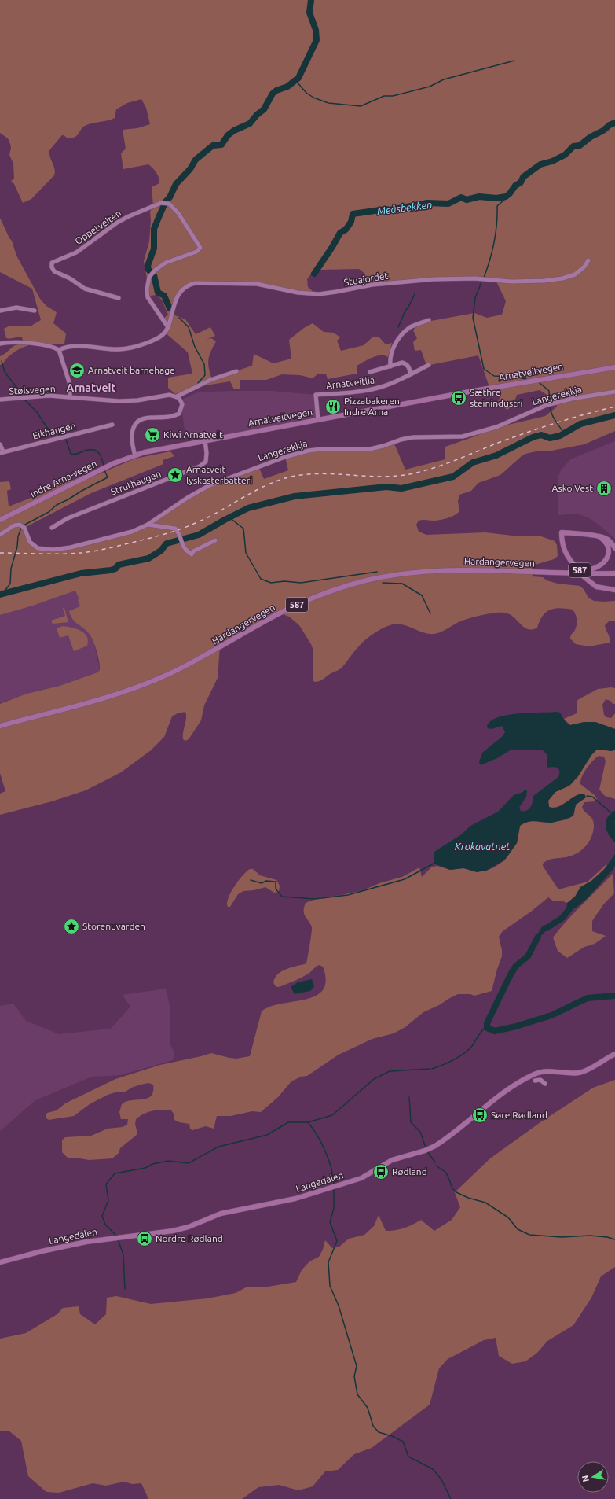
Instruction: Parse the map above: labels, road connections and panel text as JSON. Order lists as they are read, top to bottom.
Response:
{
  "streets": {
    "main road": [
      "Arnatveitvegen",
      "Indre Arna-vegen",
      "Hardangervegen",
      "587",
      "Langedalen"
    ],
    "street": [
      "Oppetveiten",
      "Stuajordet",
      "Arnatveitlia",
      "Stølsvegen",
      "Langerekkja",
      "Eikhaugen",
      "Struthaugen"
    ]
  },
  "crossings": [
    ["Oppetveiten", "Stuajordet"],
    ["Arnatveitvegen", "Arnatveitlia"],
    ["Arnatveitvegen", "Indre Arna-vegen"],
    ["Arnatveitvegen", "Struthaugen"],
    ["Hardangervegen", "587"]
  ],
  "districts": ["Arnatveit"],
  "water": ["Meåsbekken", "Krokavatnet"],
  "places": {
    "school or university": ["Arnatveit barnehage"],
    "bus stop": [
      "Sæthre steinindustri",
      "Søre Rødland",
      "Rødland",
      "Nordre Rødland"
    ],
    "restaurant": ["Pizzabakeren Indre Arna"],
    "supermarket": ["Kiwi Arnatveit"],
    "place": ["Arnatveit lyskasterbatteri", "Storenuvarden"],
    "building": ["Asko Vest"]
  },
  "north": "left"
}
